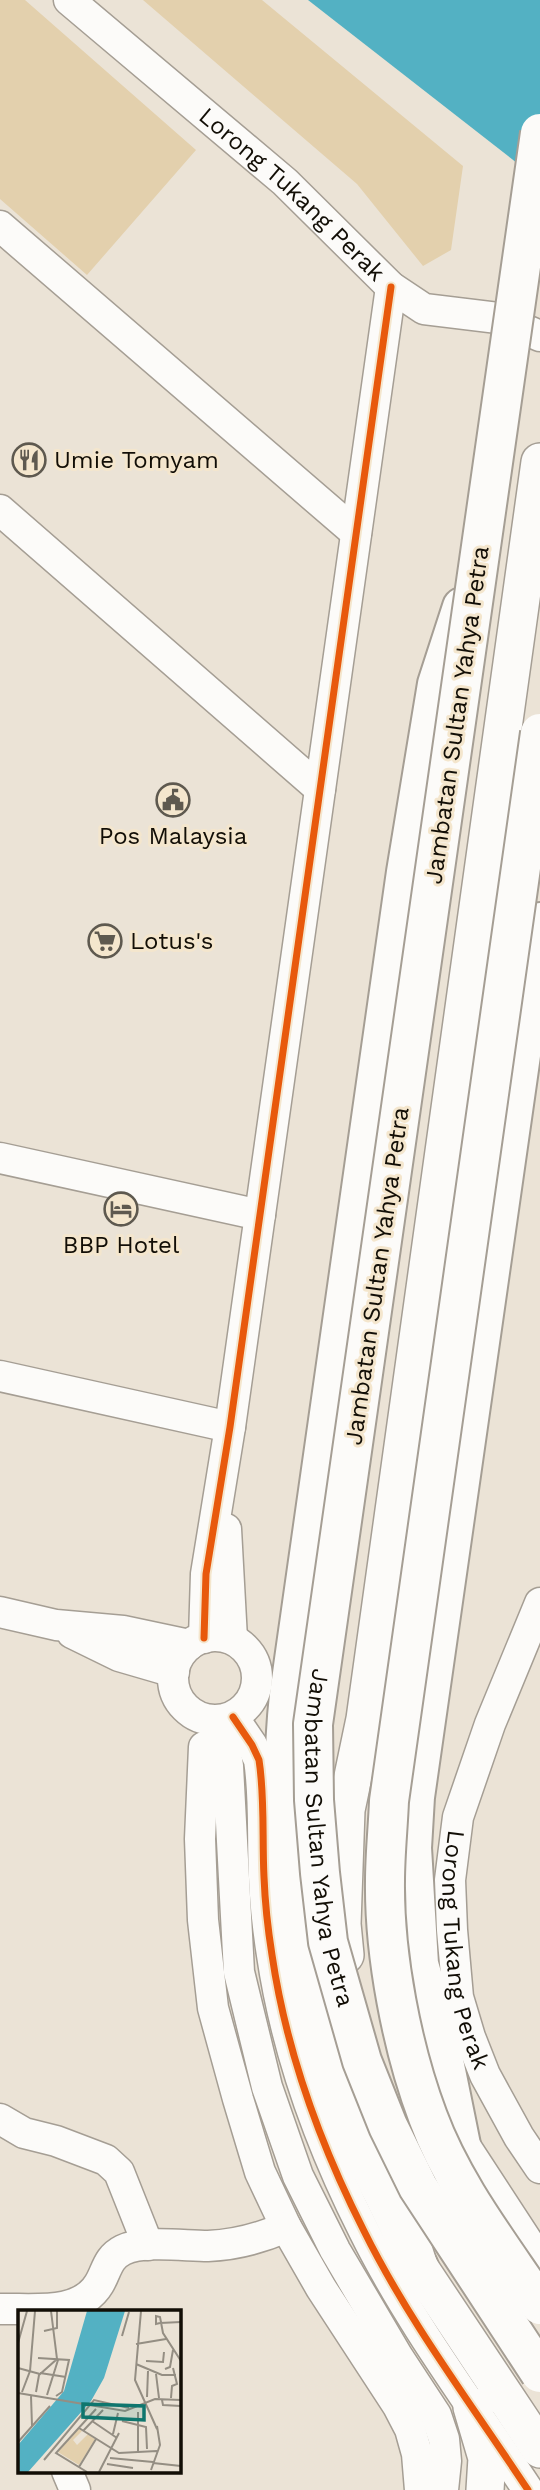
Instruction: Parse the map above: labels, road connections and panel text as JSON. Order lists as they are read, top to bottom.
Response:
{
  "streets": {
    "highway": ["Jambatan Sultan Yahya Petra"],
    "street": ["Lorong Tukang Perak"]
  },
  "places": {
    "restaurant": ["Umie Tomyam"],
    "public building": ["Pos Malaysia"],
    "supermarket": ["Lotus's"],
    "hotel": ["BBP Hotel"]
  }
}
